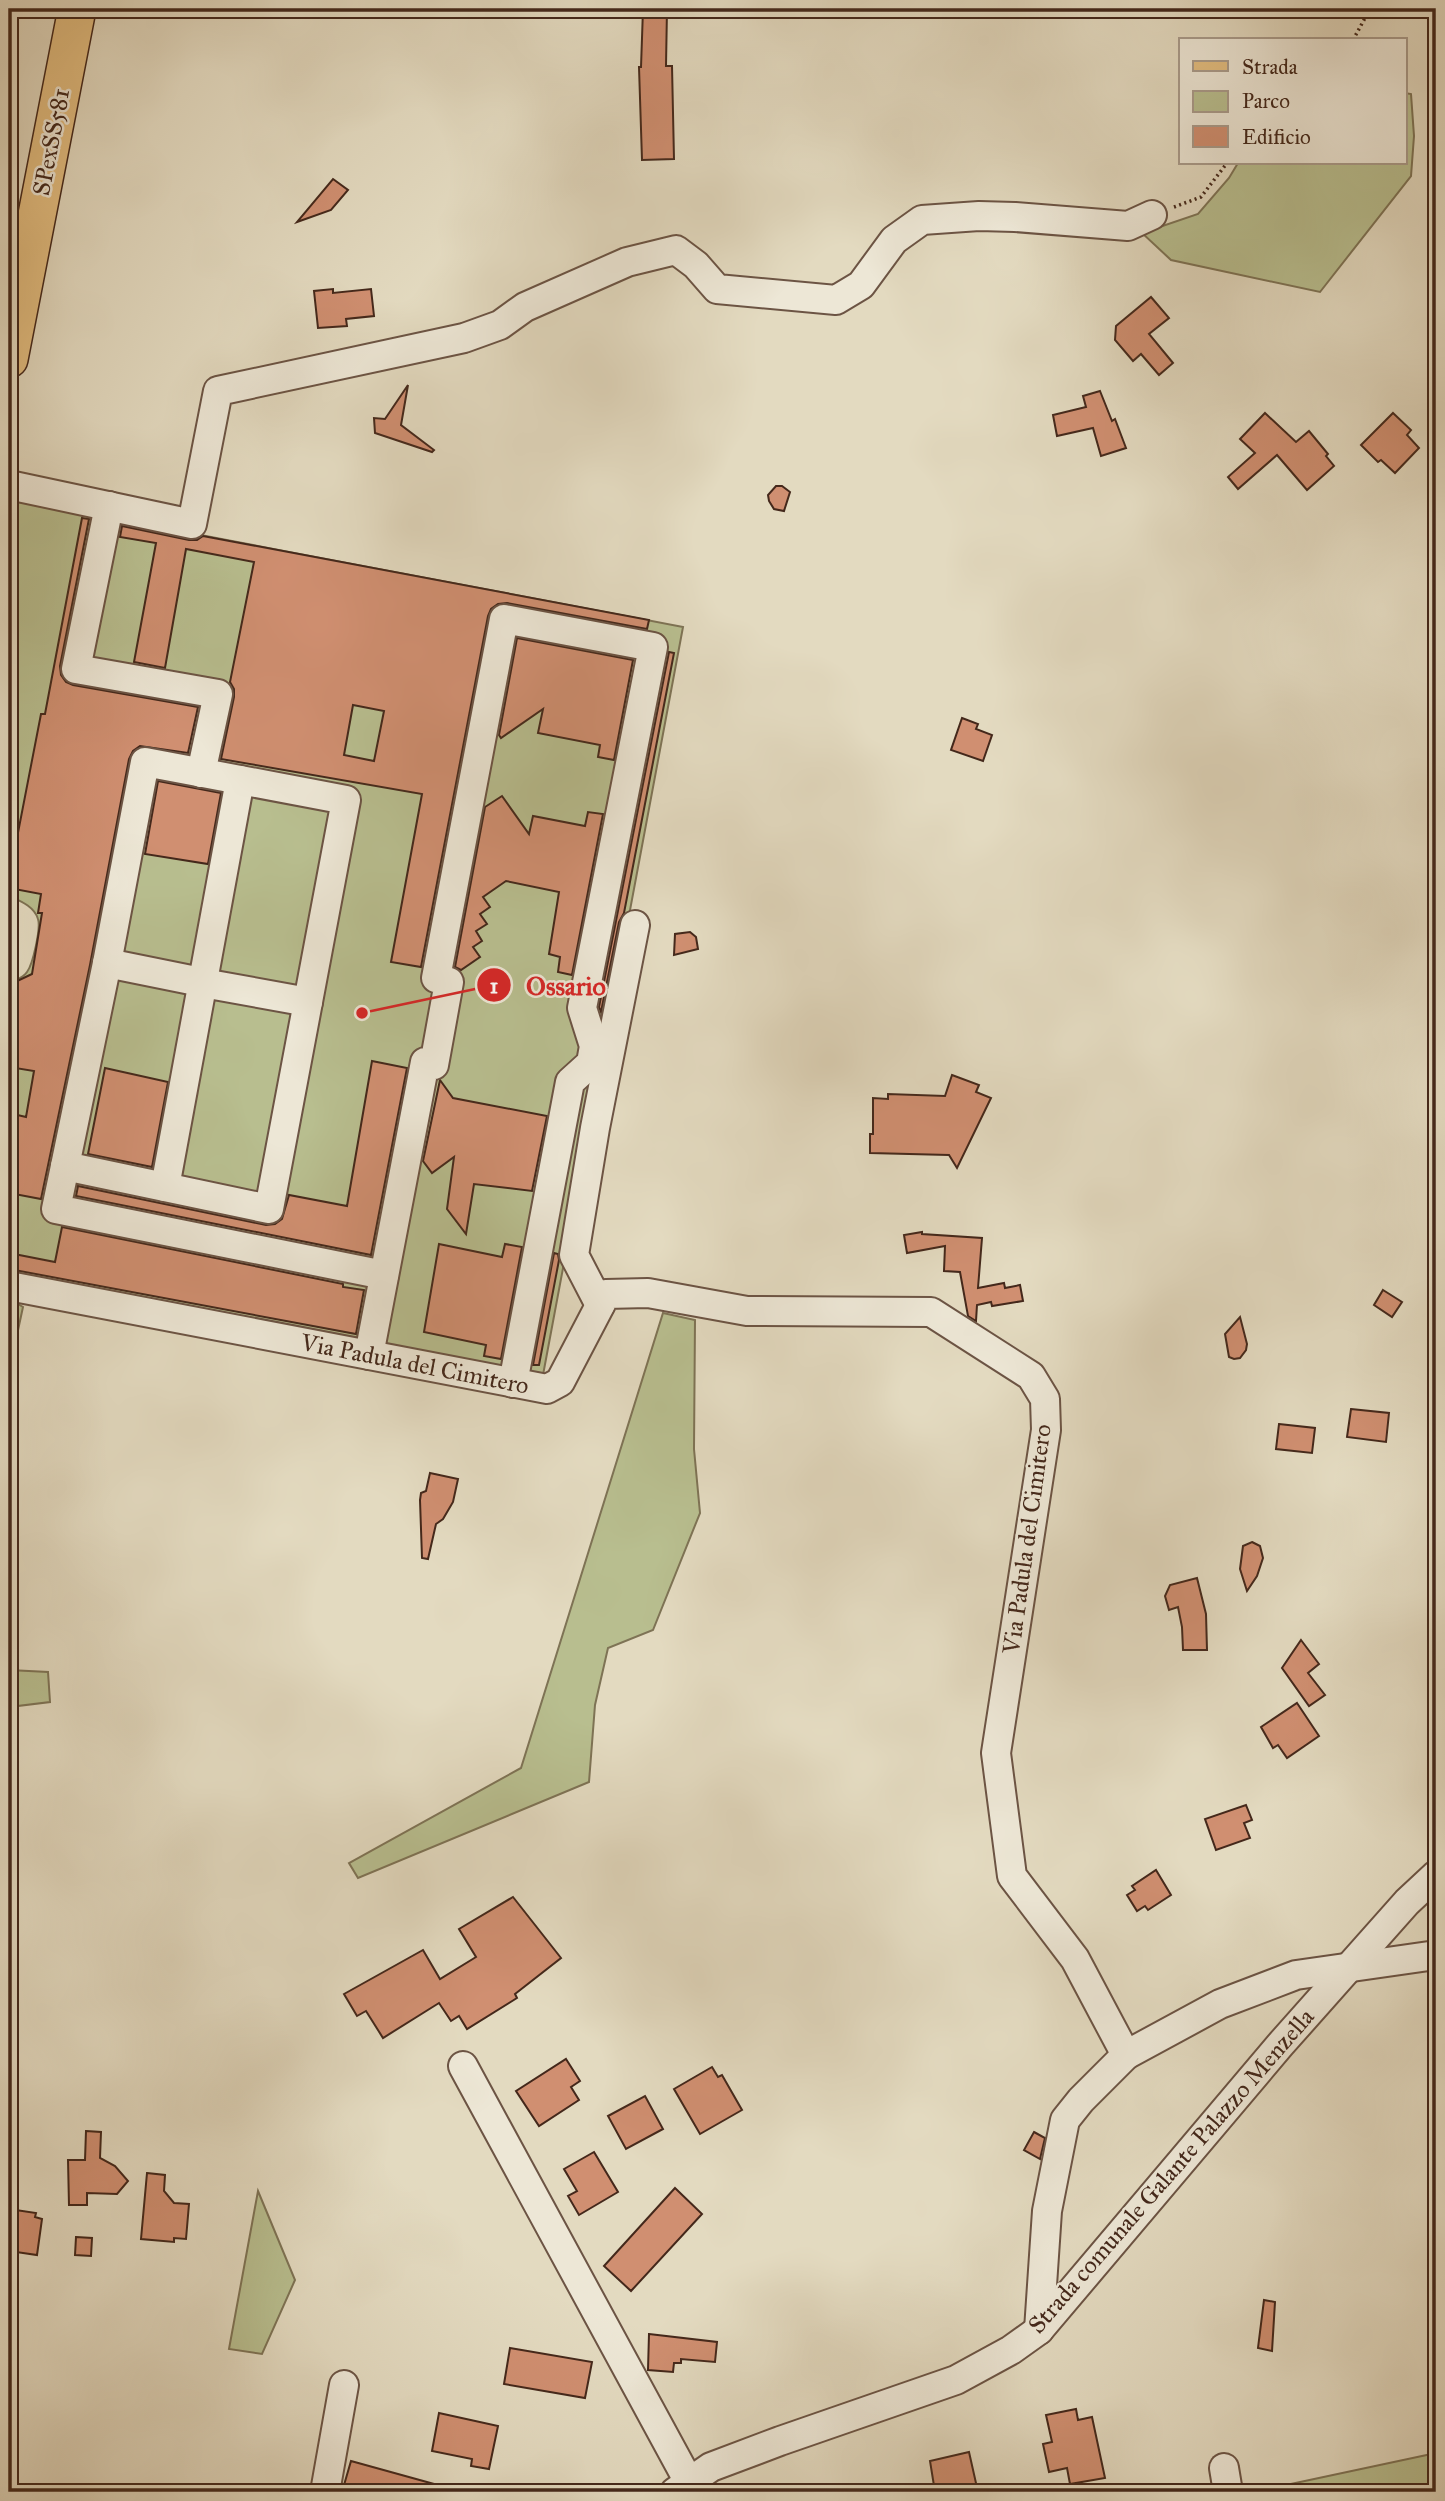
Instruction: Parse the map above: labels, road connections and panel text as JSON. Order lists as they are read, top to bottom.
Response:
{
  "streets": {
    "main road": ["SPexSS581"],
    "street": ["Via Padula del Cimitero", "Strada comunale Galante Palazzo Menzella"]
  },
  "places": ["Ossario"],
  "legend": ["Strada", "Parco", "Edificio"]
}
